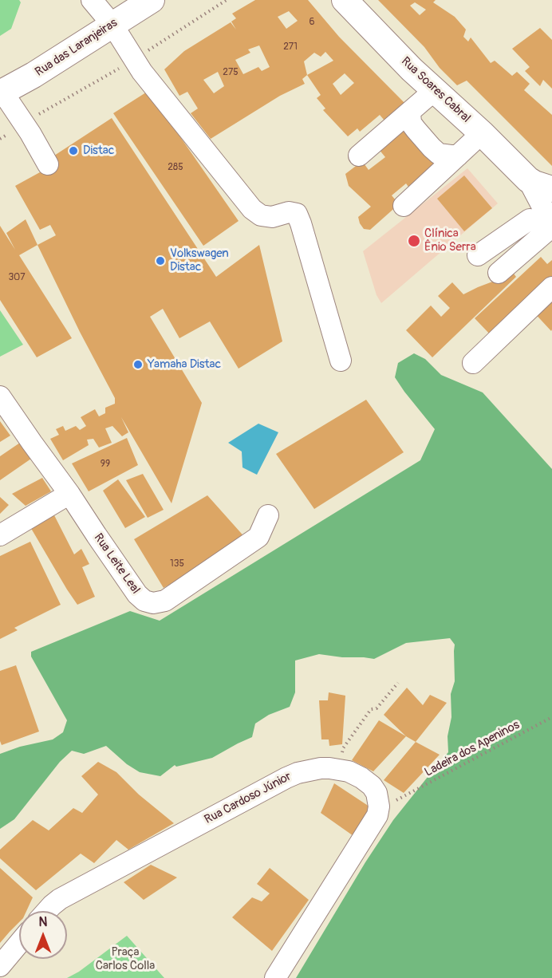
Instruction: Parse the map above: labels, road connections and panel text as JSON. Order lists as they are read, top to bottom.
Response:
{
  "streets": {
    "main road": ["Rua das Laranjeiras", "Rua Soares Cabral"],
    "street": ["Rua Leite Leal", "Rua Cardoso Júnior"],
    "path": ["Ladeira dos Apeninos"]
  },
  "parks": ["Praça Carlos Colla"],
  "places": [
    "Distac",
    "Clínica Ênio Serra",
    "Volkswagen Distac",
    "Yamaha Distac"
  ],
  "house_numbers": [
    "6",
    "271",
    "275",
    "285",
    "307",
    "99",
    "135"
  ],
  "north": "top"
}
